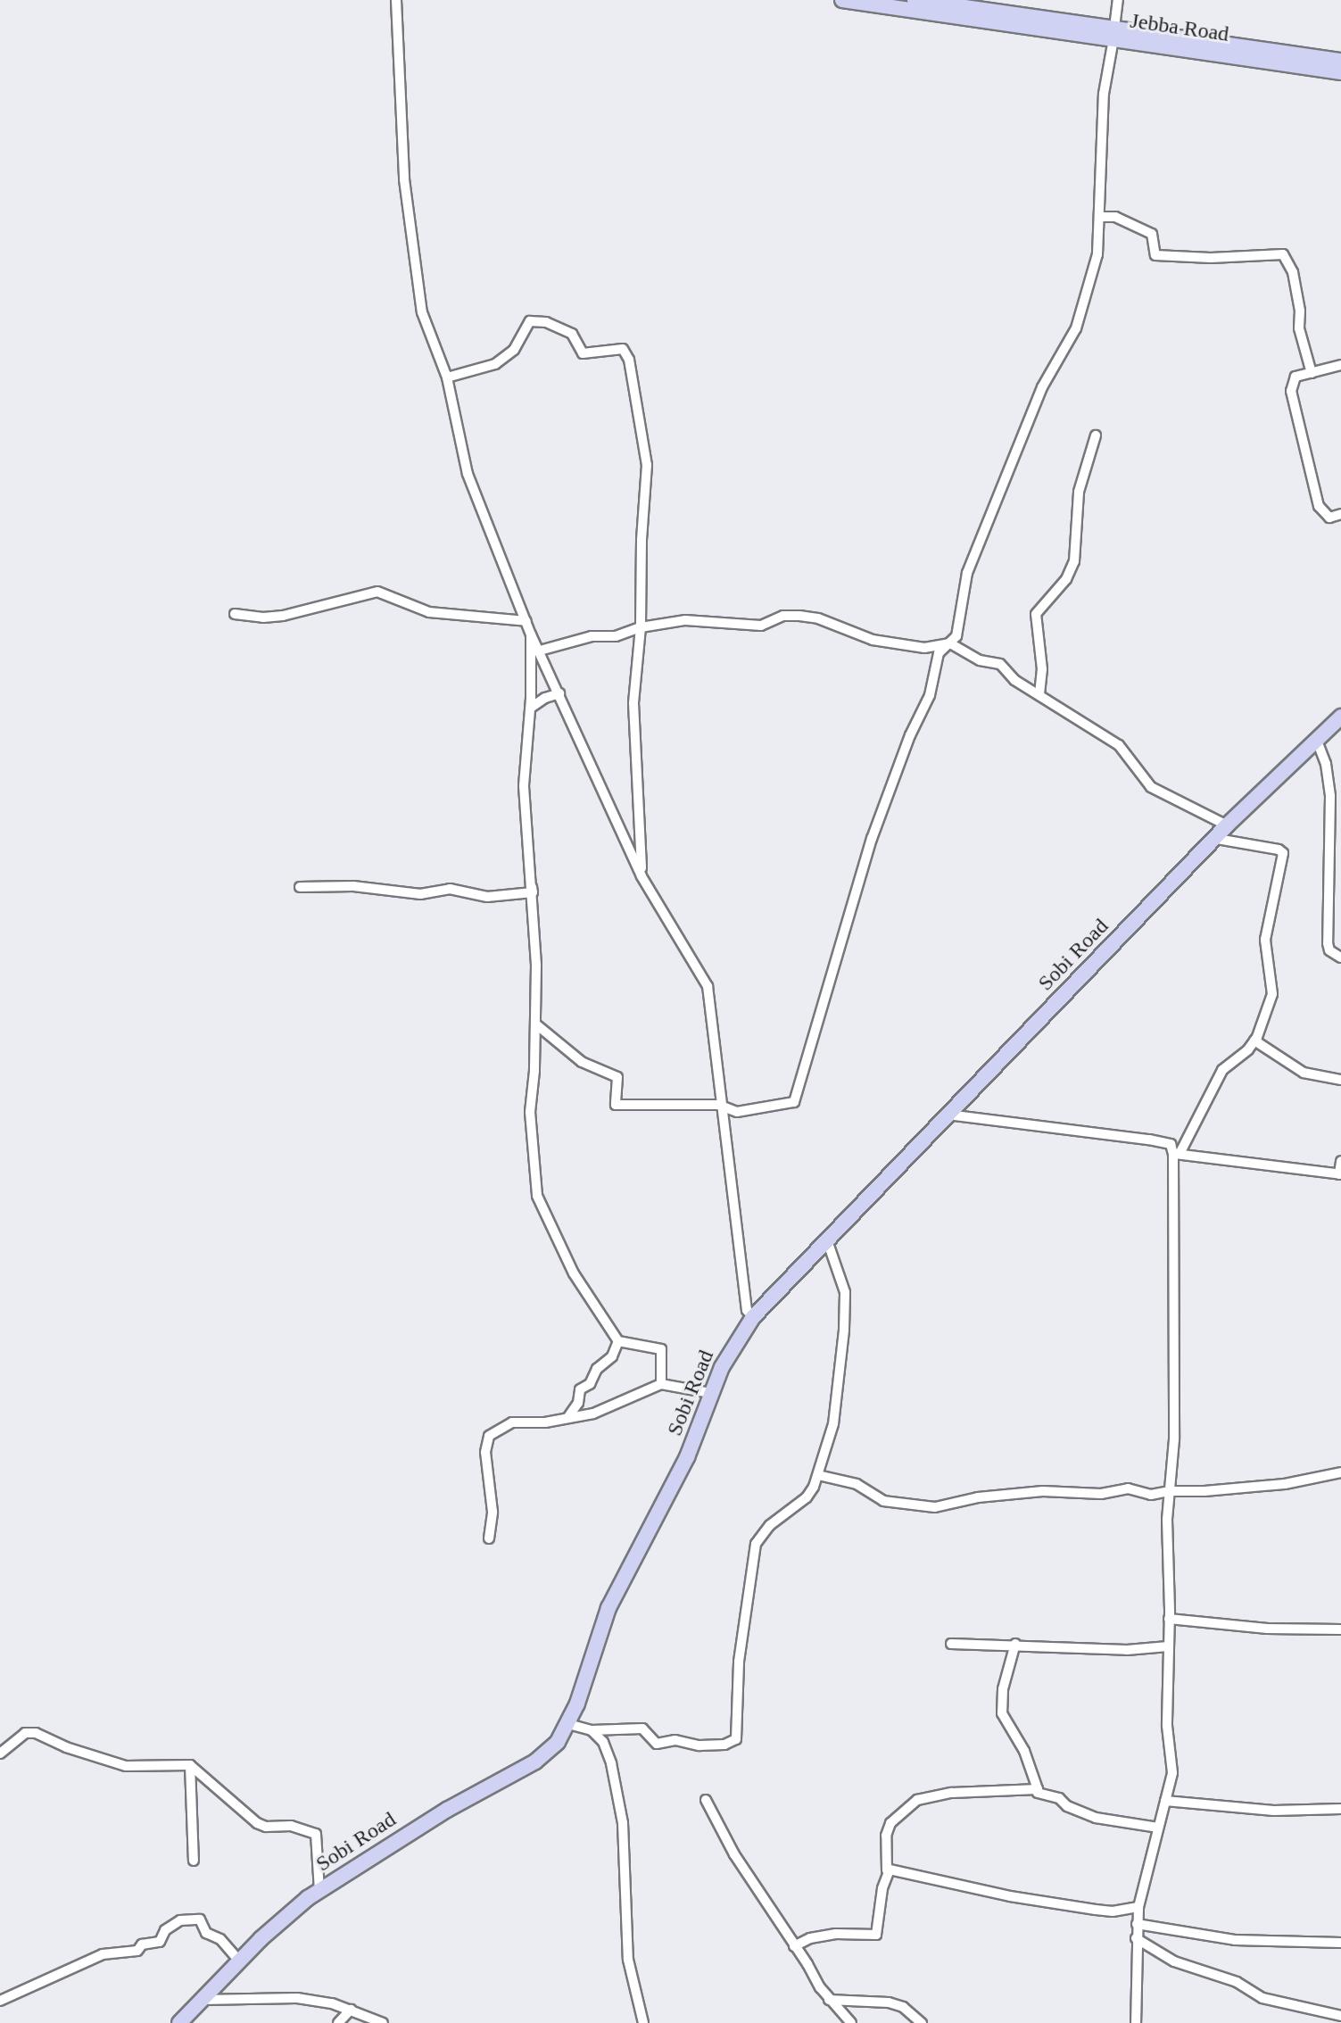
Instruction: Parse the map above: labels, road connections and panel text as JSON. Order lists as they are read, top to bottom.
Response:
{
  "streets": {
    "highway": ["Jebba Road", "Sobi Road"]
  }
}
